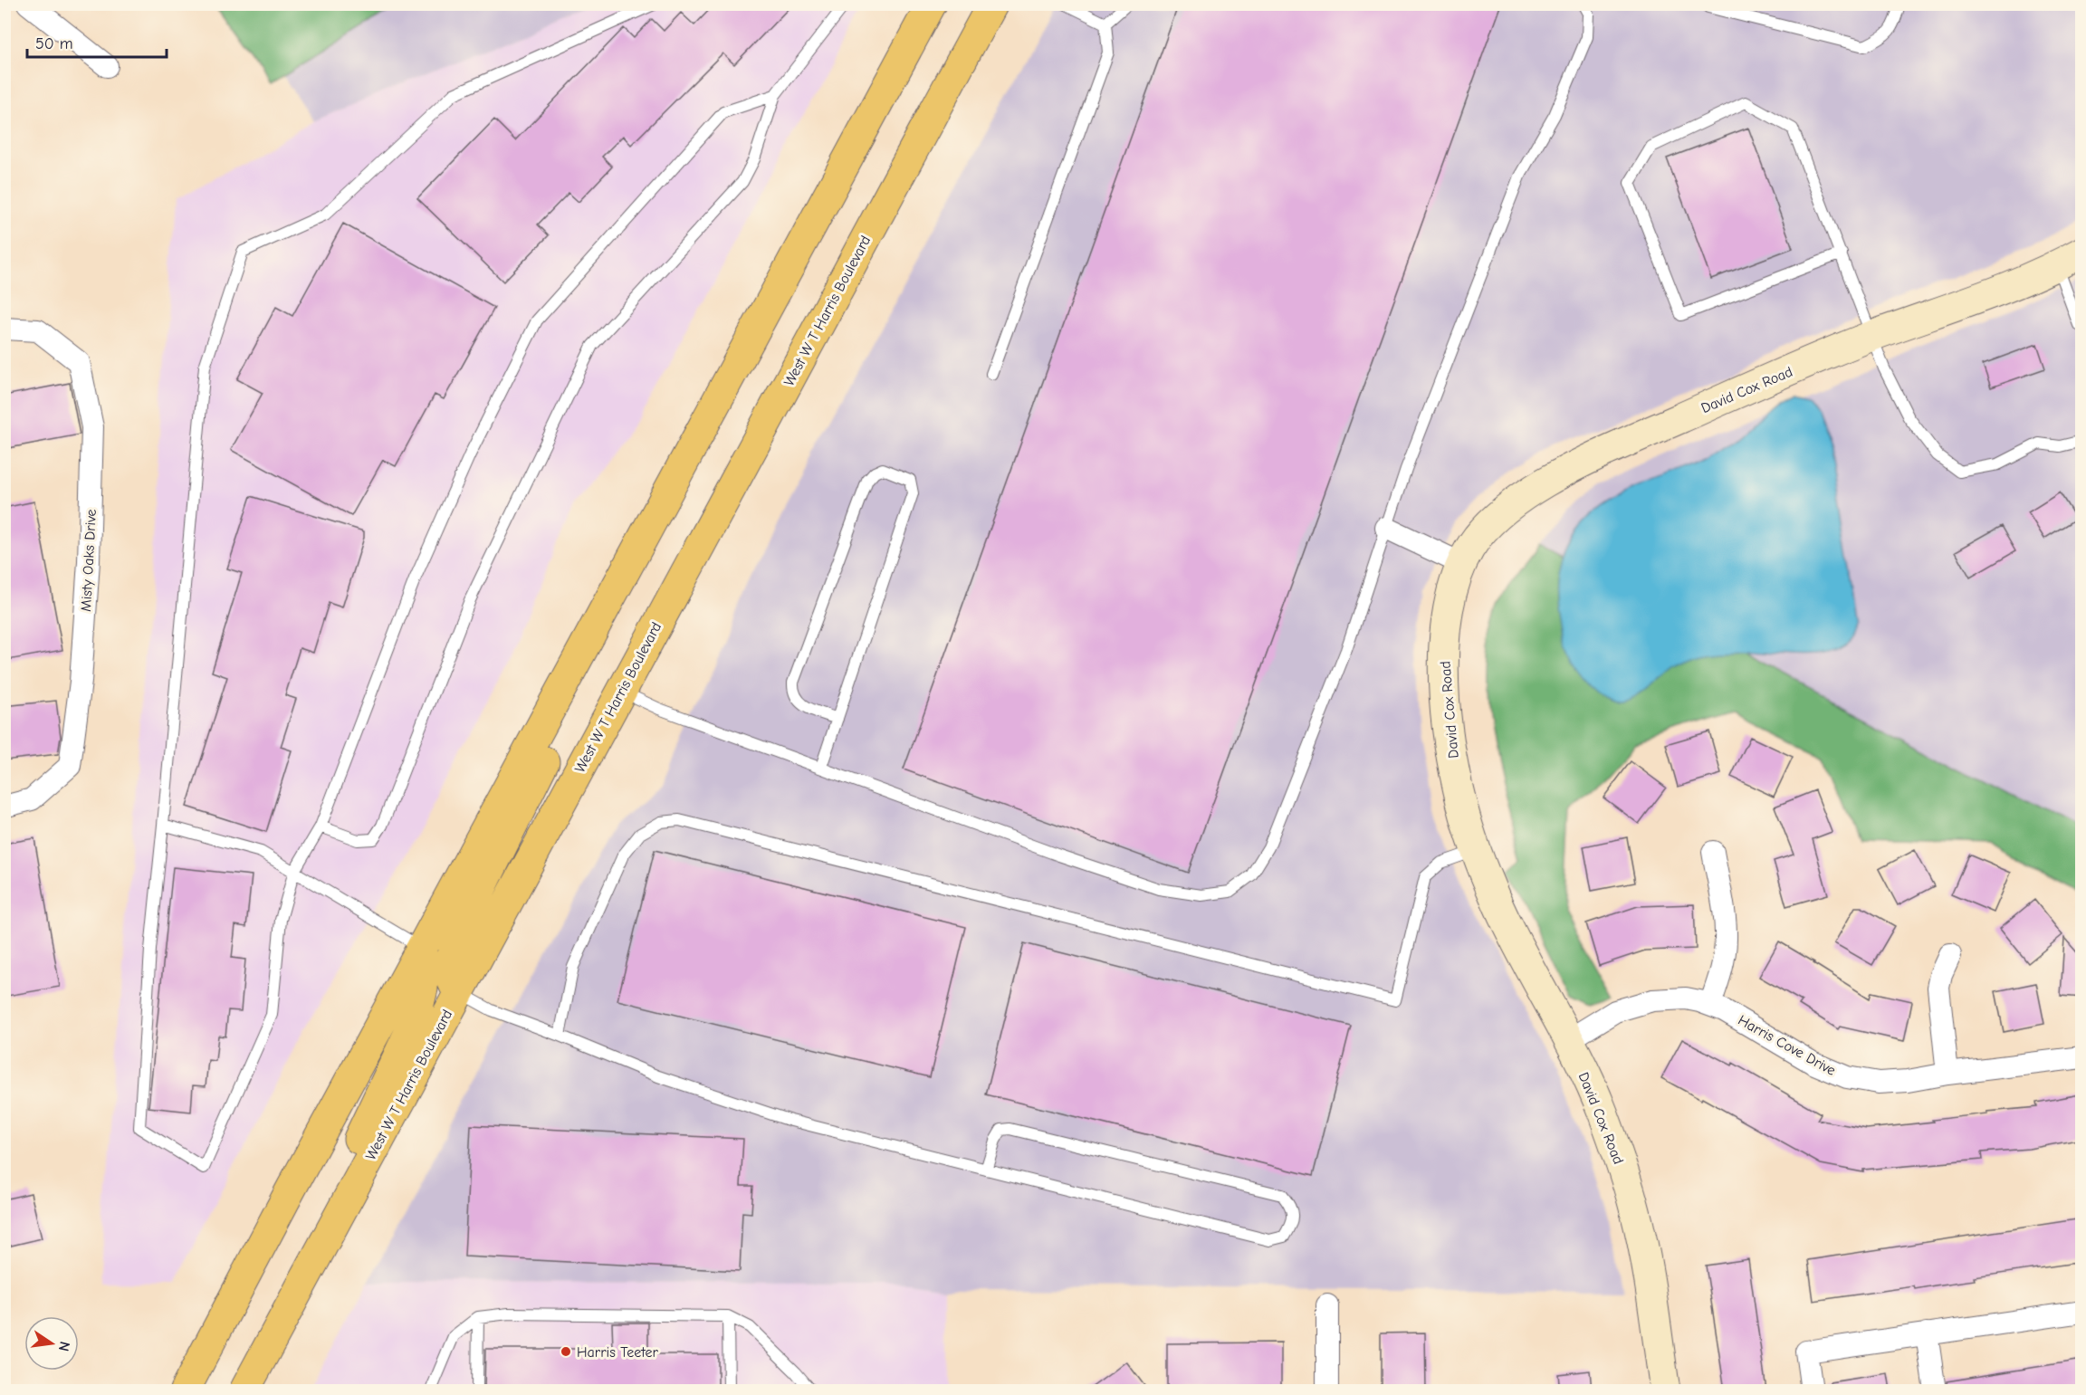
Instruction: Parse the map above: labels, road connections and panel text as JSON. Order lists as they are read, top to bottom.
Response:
{
  "streets": {
    "main road": ["West W T Harris Boulevard", "David Cox Road"],
    "street": ["Misty Oaks Drive", "Harris Cove Drive"]
  },
  "crossings": [
    ["David Cox Road", "Harris Cove Drive"]
  ],
  "places": ["Harris Teeter"],
  "scale_bar": "50 m",
  "north": "right"
}
